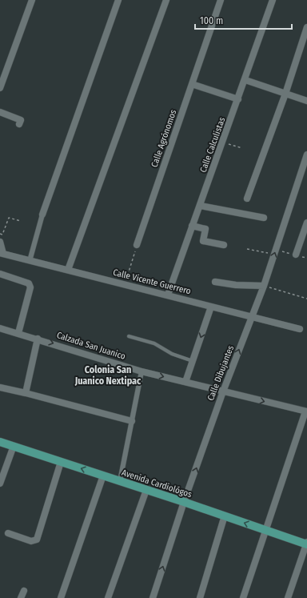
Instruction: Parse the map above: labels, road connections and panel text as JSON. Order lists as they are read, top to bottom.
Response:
{
  "streets": {
    "main road": ["Avenida Cardiológos"],
    "street": [
      "Calle Agrónomos",
      "Calle Calculistas",
      "Calle Vicente Guerrero",
      "Calzada San Juanico",
      "Calle Dibujantes"
    ]
  },
  "crossings": [
    ["Calle Calculistas", "Calle Vicente Guerrero"],
    ["Calle Vicente Guerrero", "Calle Dibujantes"],
    ["Calzada San Juanico", "Calle Dibujantes"],
    ["Calle Dibujantes", "Avenida Cardiológos"]
  ],
  "districts": ["Colonia San Juanico Nextipac"],
  "scale_bar": "100 m"
}
